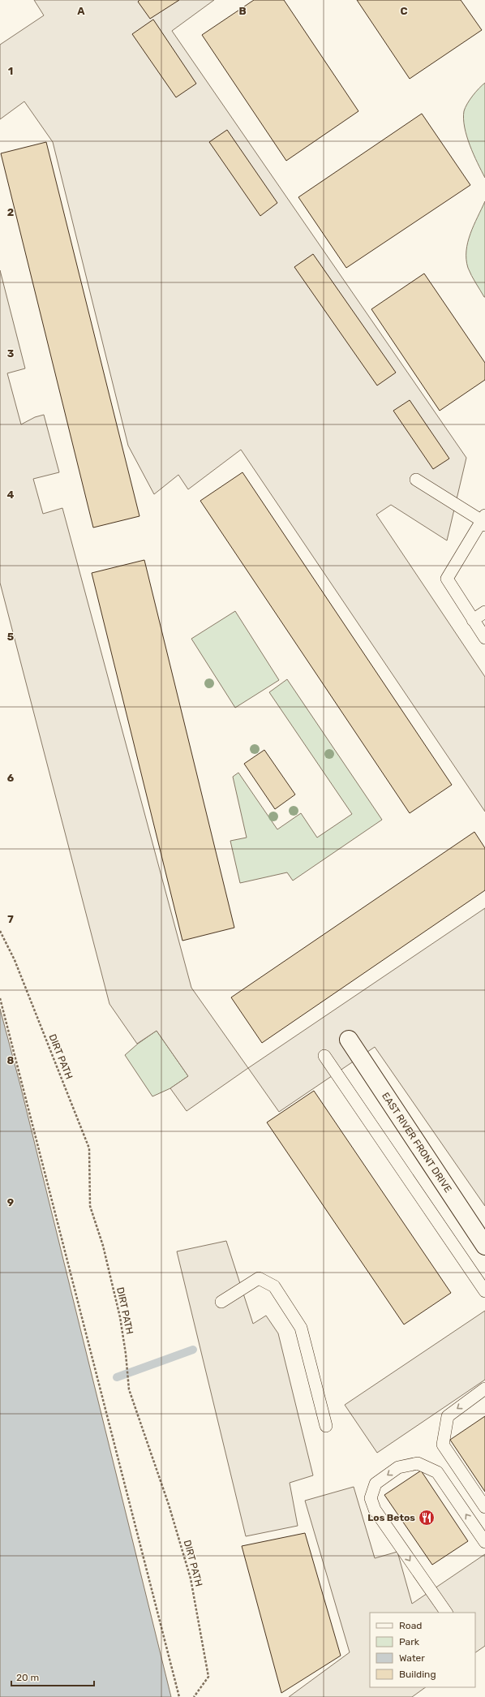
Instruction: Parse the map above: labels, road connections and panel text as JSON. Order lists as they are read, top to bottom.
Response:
{
  "streets": {
    "street": ["EAST RIVER FRONT DRIVE"],
    "path": ["DIRT PATH"]
  },
  "places": {
    "restaurant": ["Los Betos"]
  },
  "legend": [
    "Road",
    "Park",
    "Water",
    "Building"
  ],
  "scale_bar": "20 m",
  "grid": {
    "columns": ["A", "B", "C"],
    "rows": [
      "1",
      "2",
      "3",
      "4",
      "5",
      "6",
      "7",
      "8",
      "9"
    ]
  }
}
